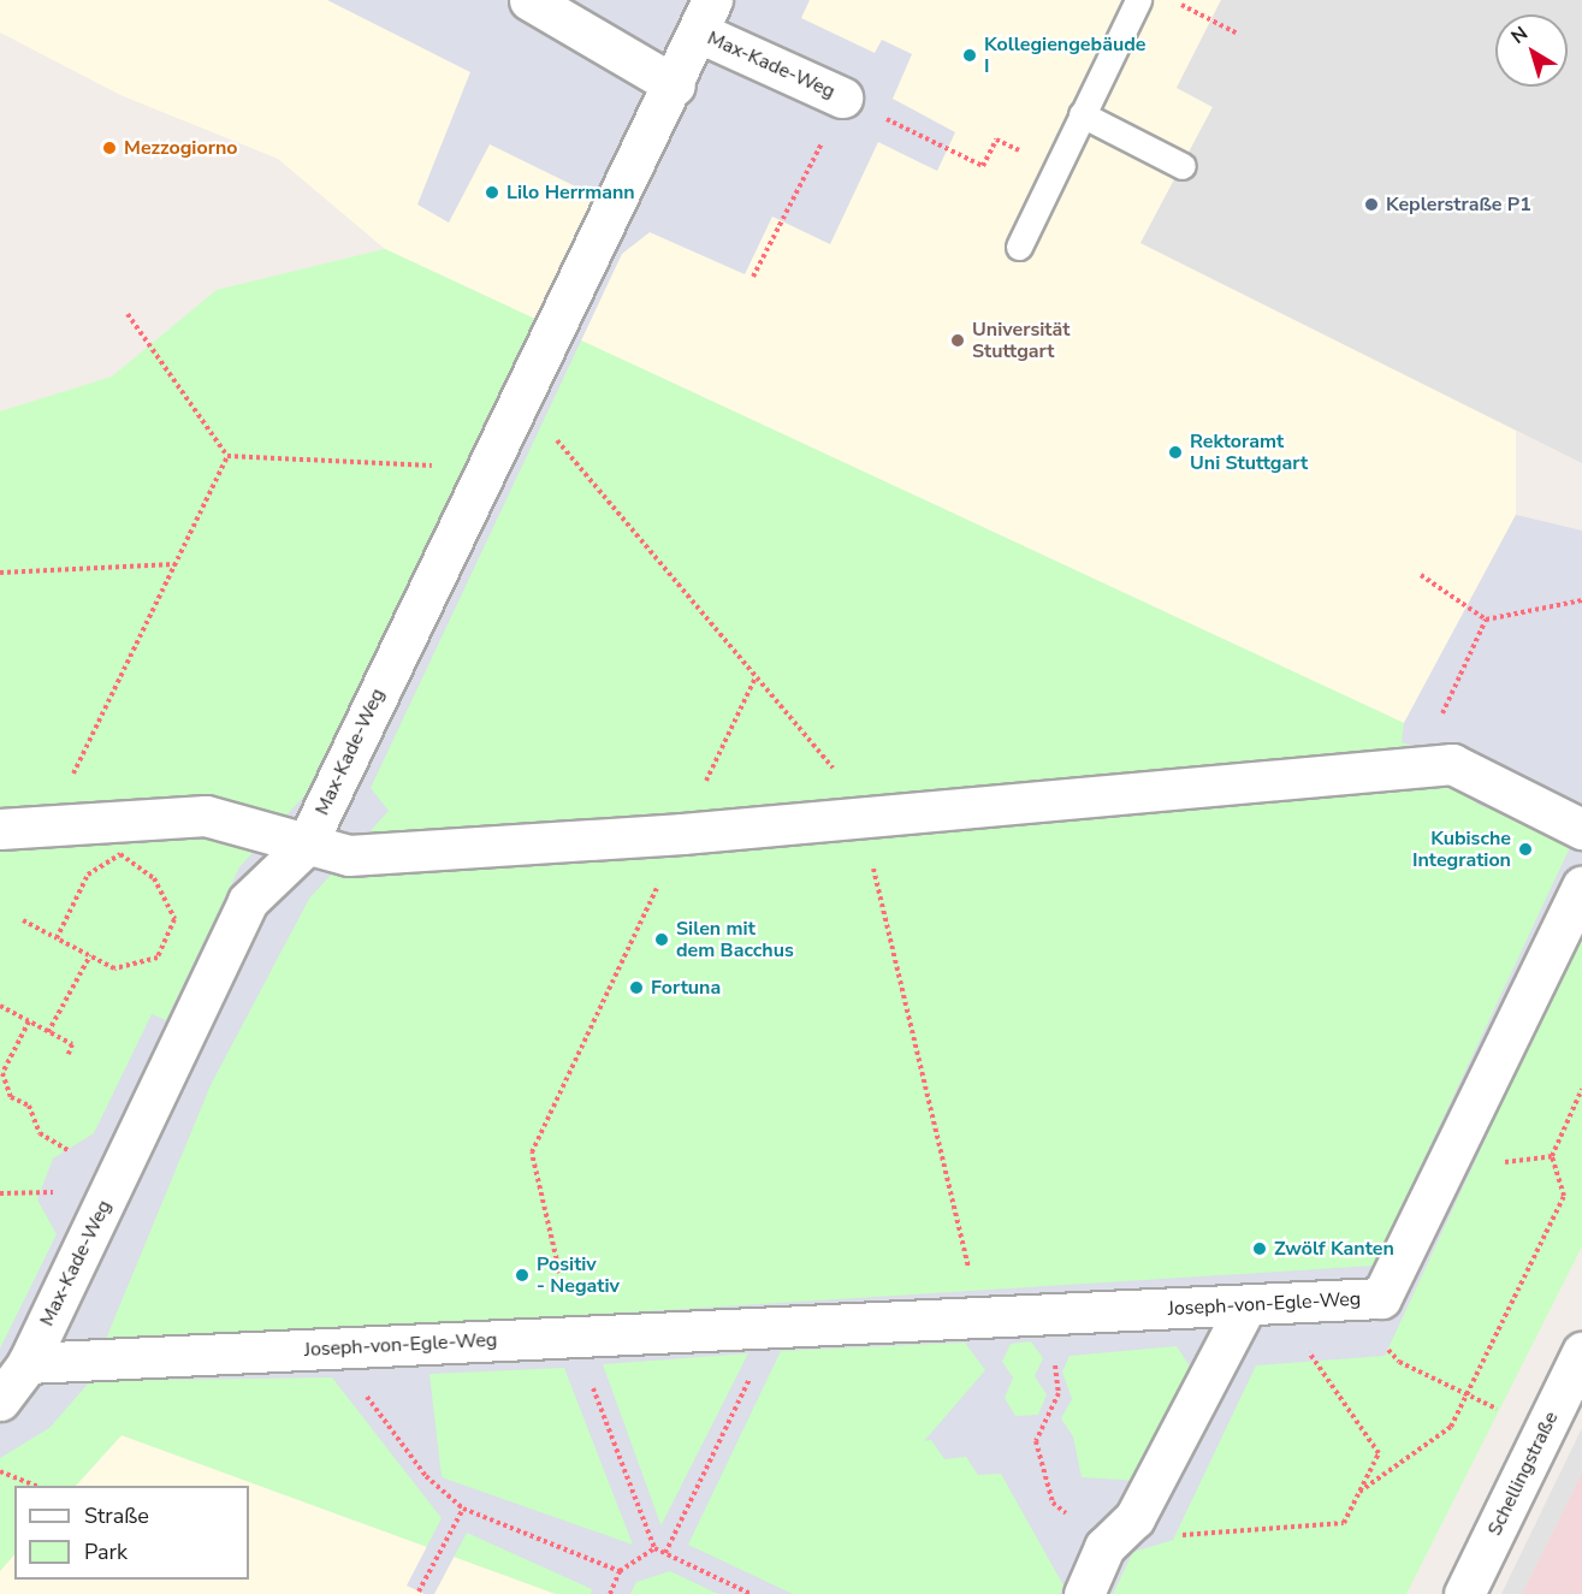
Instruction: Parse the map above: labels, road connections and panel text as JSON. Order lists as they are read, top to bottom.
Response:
{
  "streets": {
    "street": ["Max-Kade-Weg", "Joseph-von-Egle-Weg", "Schellingstraße"]
  },
  "crossings": [
    ["Max-Kade-Weg", "Joseph-von-Egle-Weg"]
  ],
  "places": [
    "Kollegiengebäude I",
    "Mezzogiorno",
    "Lilo Herrmann",
    "Keplerstraße P1",
    "Universität Stuttgart",
    "Rektoramt Uni Stuttgart",
    "Kubische Integration",
    "Silen mit dem Bacchus",
    "Fortuna",
    "Zwölf Kanten",
    "Positiv - Negativ"
  ],
  "legend": ["Straße", "Park"],
  "north": "top left"
}
